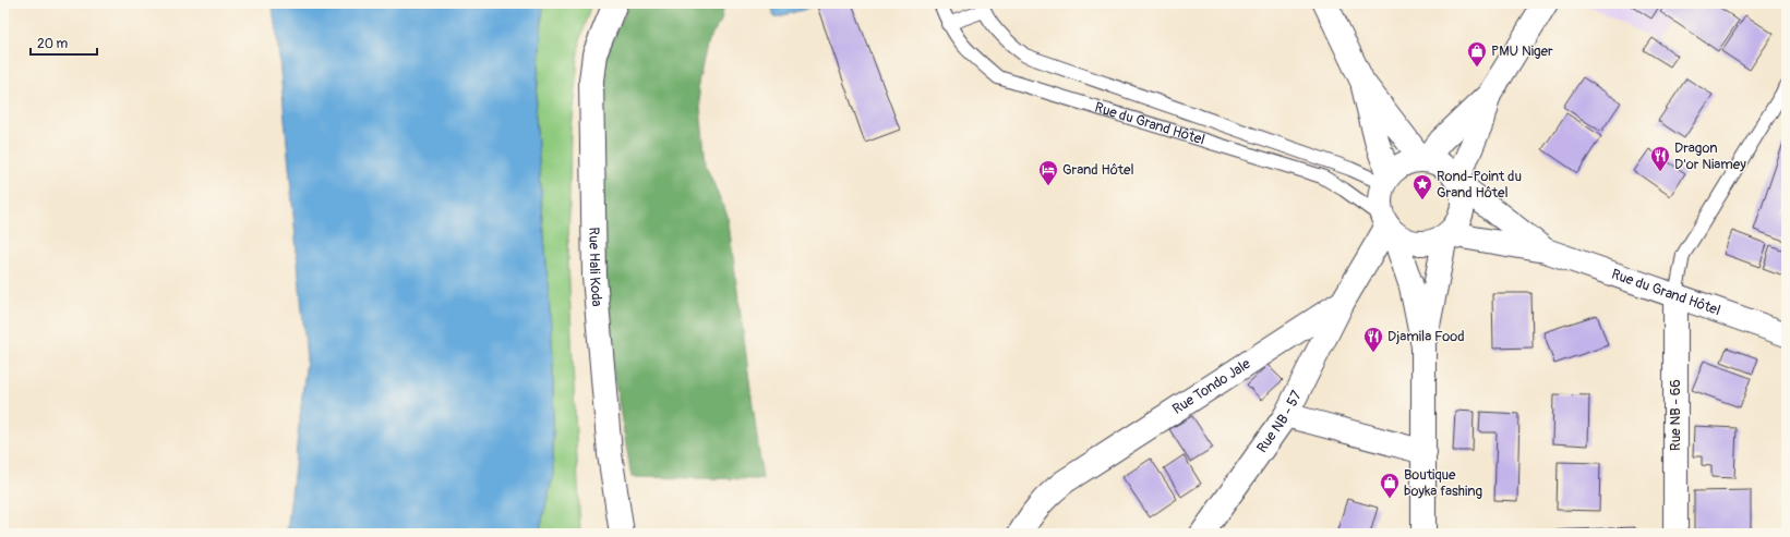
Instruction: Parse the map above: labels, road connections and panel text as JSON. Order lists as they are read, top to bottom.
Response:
{
  "streets": {
    "street": [
      "Rue du Grand Hôtel",
      "Rue Hali Koda",
      "Rue Tondo Jale",
      "Rue NB - 66",
      "Rue NB - 57"
    ]
  },
  "crossings": [
    ["Rue du Grand Hôtel", "Rue Tondo Jale"],
    ["Rue du Grand Hôtel", "Rue NB - 66"],
    ["Rue Tondo Jale", "Rue NB - 57"]
  ],
  "places": {
    "shop": ["PMU Niger", "Boutique boyka fashing"],
    "restaurant": ["Dragon D'or Niamey", "Djamila Food"],
    "hotel": ["Grand Hôtel"],
    "place": ["Rond-Point du Grand Hôtel"]
  },
  "scale_bar": "20 m"
}
